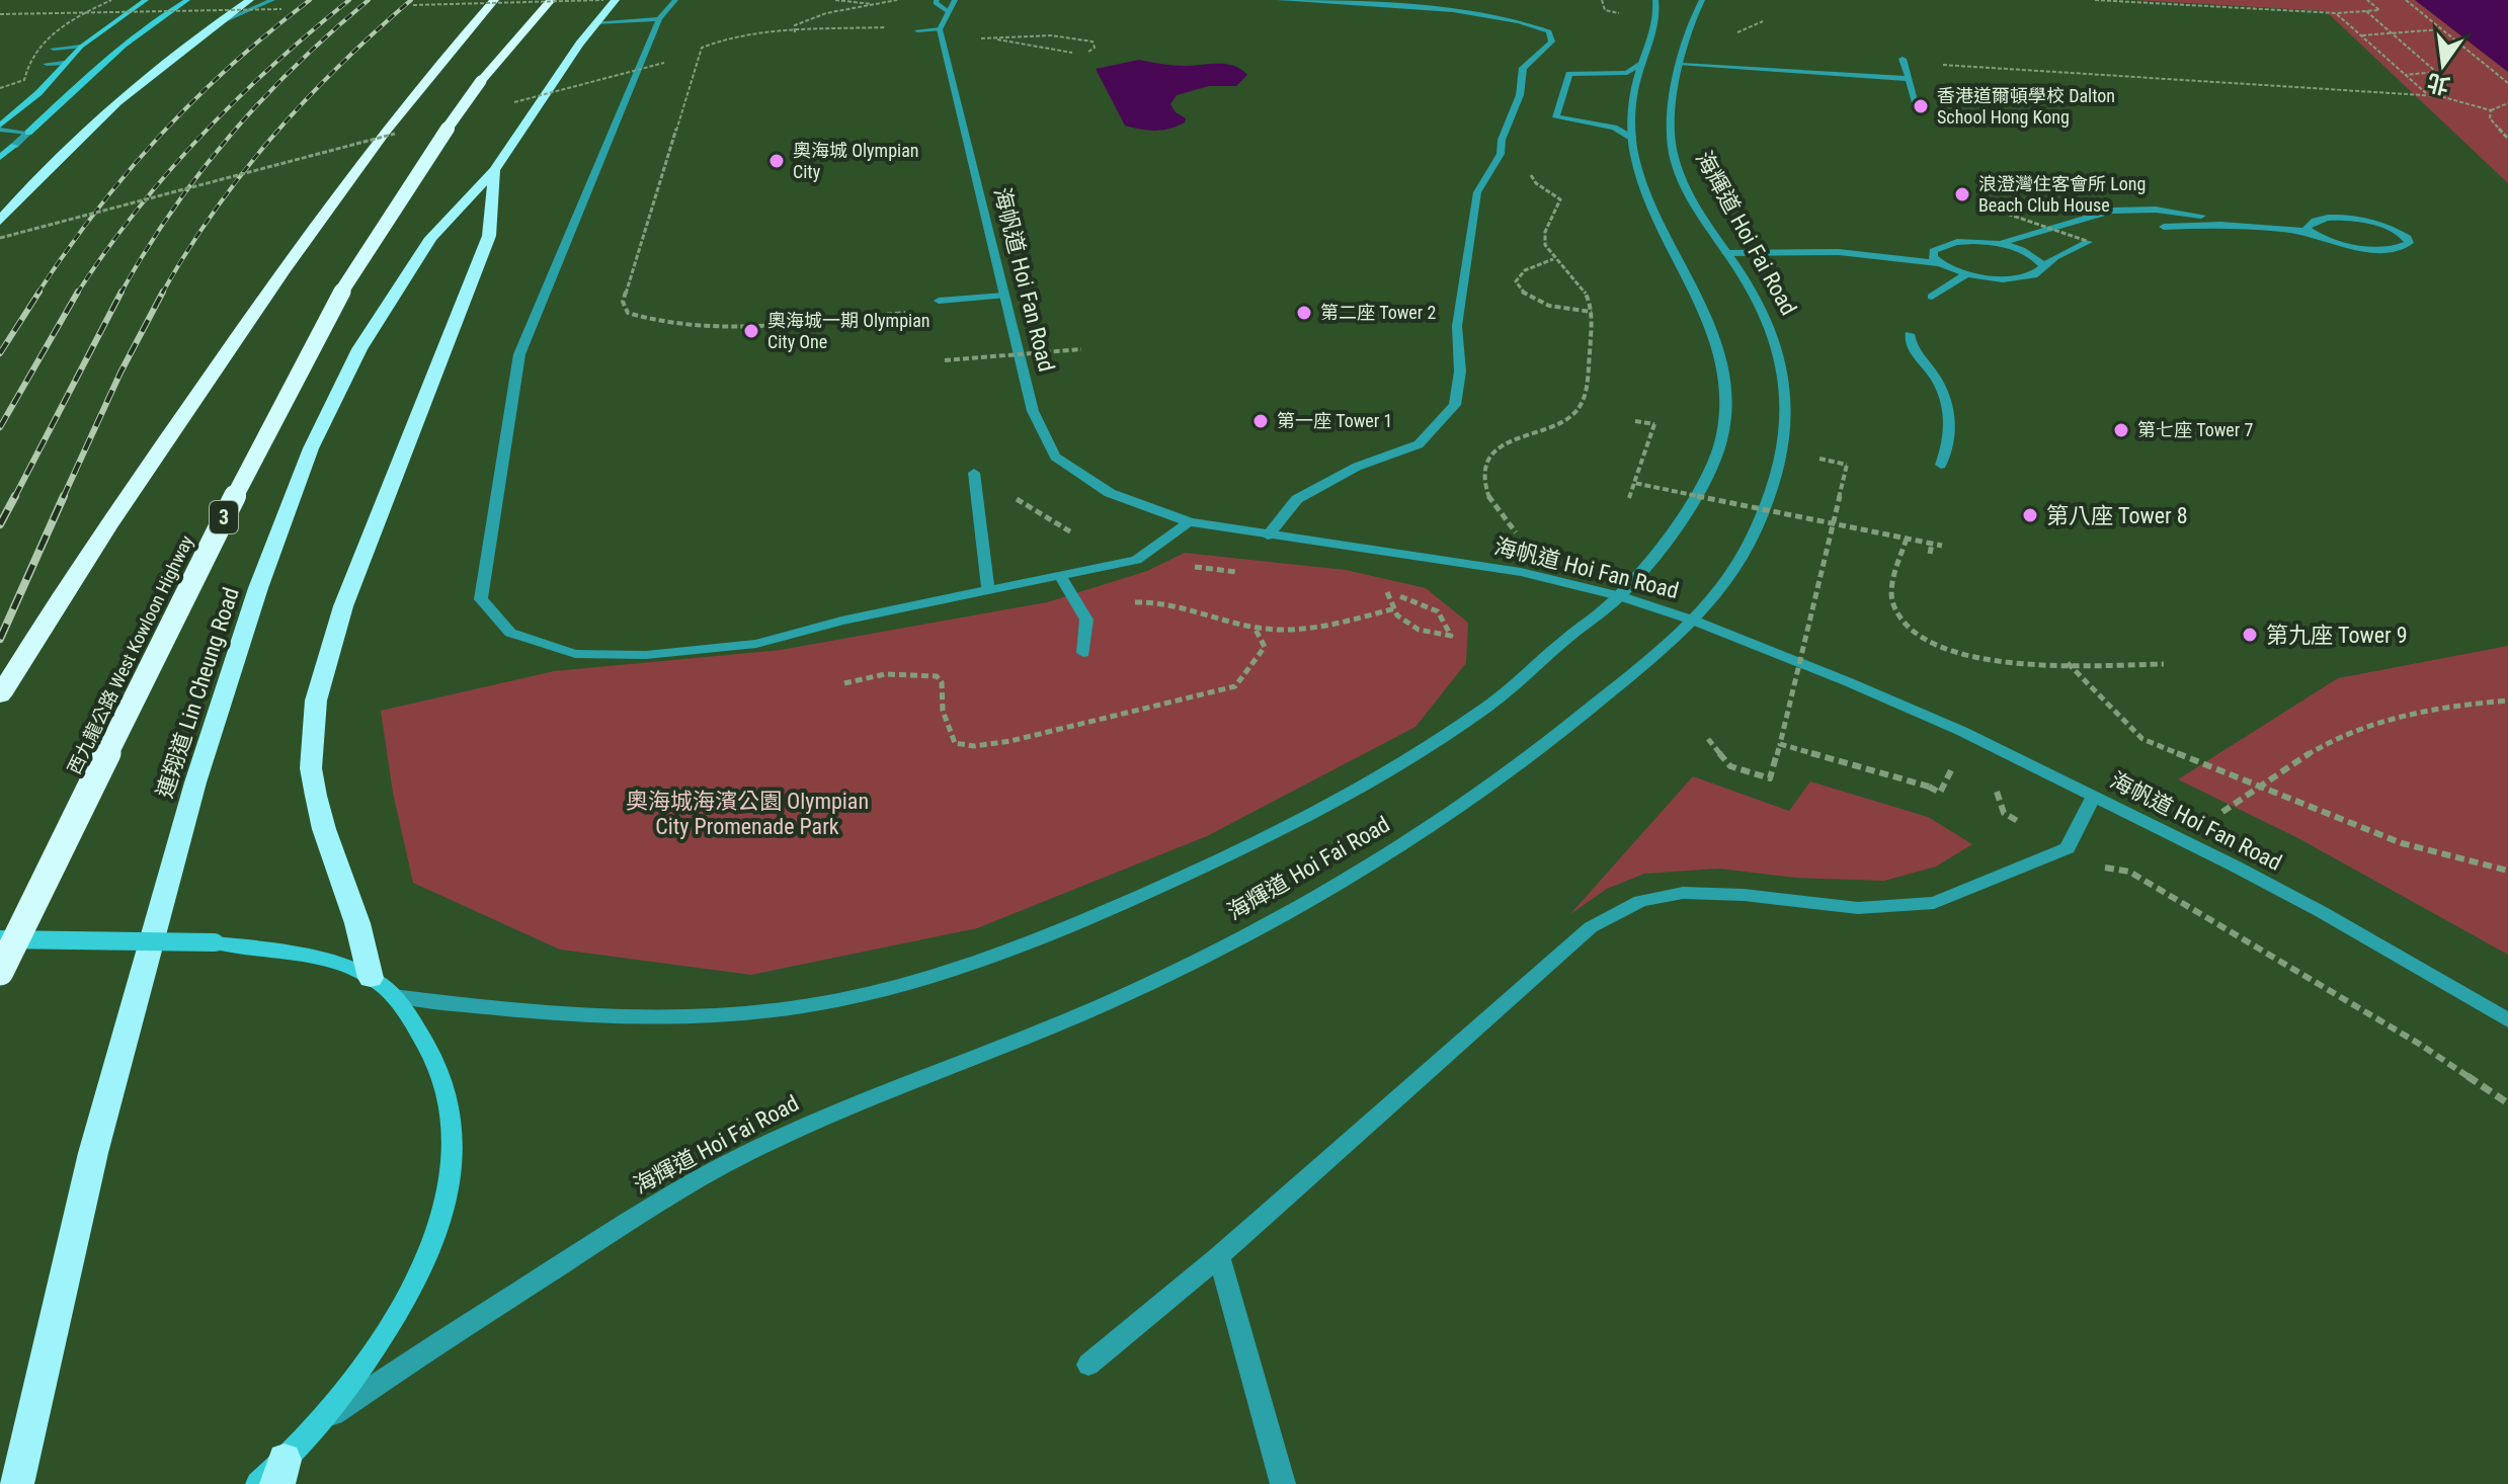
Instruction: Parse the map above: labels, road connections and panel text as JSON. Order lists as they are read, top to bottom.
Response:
{
  "streets": {
    "highway": ["3", "西九龍公路 West Kowloon Highway", "連翔道 Lin Cheung Road"],
    "main road": ["海輝道 Hoi Fai Road"],
    "street": ["海帆道 Hoi Fan Road"]
  },
  "crossings": [
    ["海輝道 Hoi Fai Road", "海帆道 Hoi Fan Road"]
  ],
  "parks": ["奧海城海濱公園 Olympian City Promenade Park"],
  "places": [
    "香港道爾頓學校 Dalton School Hong Kong",
    "奧海城 Olympian City",
    "浪澄灣住客會所 Long Beach Club House",
    "第二座 Tower 2",
    "奧海城一期 Olympian City One",
    "第一座 Tower 1",
    "第七座 Tower 7",
    "第八座 Tower 8",
    "第九座 Tower 9"
  ],
  "north": "bottom"
}
